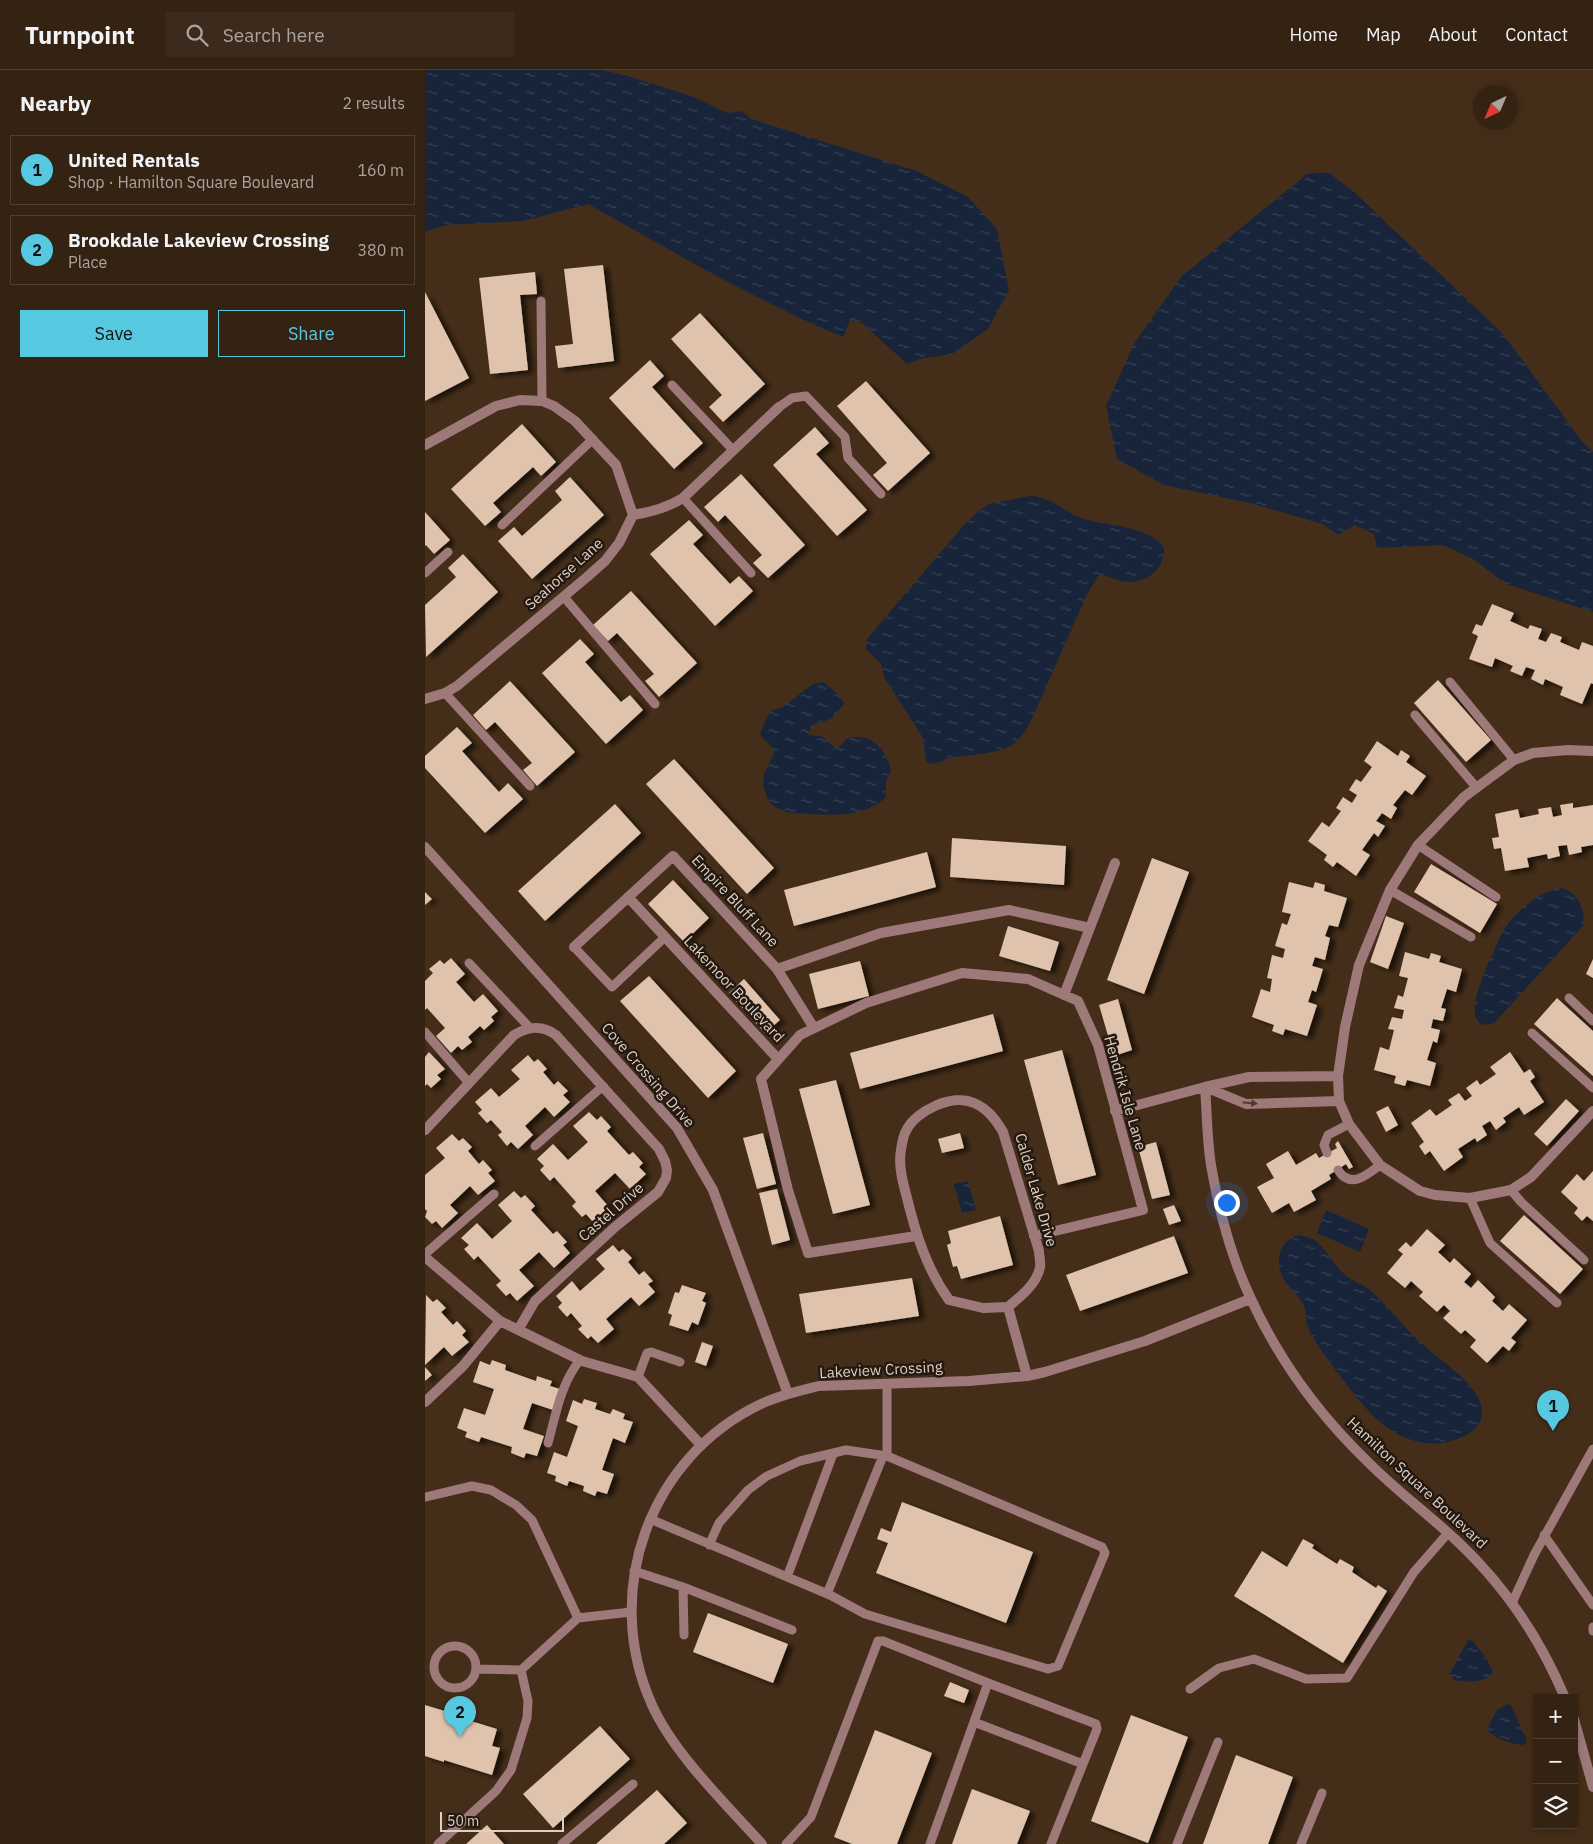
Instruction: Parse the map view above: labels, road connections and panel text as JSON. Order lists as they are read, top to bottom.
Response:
{
  "streets": {
    "street": [
      "Seahorse Lane",
      "Empire Bluff Lane",
      "Lakemoor Boulevard",
      "Cove Crossing Drive",
      "Hendrik Isle Lane",
      "Calder Lake Drive",
      "Castel Drive",
      "Lakeview Crossing",
      "Hamilton Square Boulevard"
    ]
  },
  "crossings": [
    ["Empire Bluff Lane", "Lakemoor Boulevard"],
    ["Empire Bluff Lane", "Hendrik Isle Lane"],
    ["Lakemoor Boulevard", "Hendrik Isle Lane"],
    ["Lakemoor Boulevard", "Calder Lake Drive"],
    ["Cove Crossing Drive", "Lakeview Crossing"],
    ["Hendrik Isle Lane", "Calder Lake Drive"],
    ["Lakeview Crossing", "Hamilton Square Boulevard"]
  ],
  "scale_bar": "50 m",
  "north": "bottom left",
  "page": {
    "header": "Turnpoint",
    "search": "Search here",
    "nav": [
      "Home",
      "Map",
      "About",
      "Contact"
    ],
    "heading": ["Nearby", "2 results"],
    "list": [
      {
        "mark": "1",
        "name": "United Rentals",
        "note": "Shop · Hamilton Square Boulevard",
        "value": "160 m"
      },
      {
        "mark": "2",
        "name": "Brookdale Lakeview Crossing",
        "note": "Place",
        "value": "380 m"
      }
    ],
    "buttons": ["Save", "Share"],
    "pins": ["1", "2"],
    "map_buttons": ["+", "−"],
    "scale": "50 m"
  }
}
